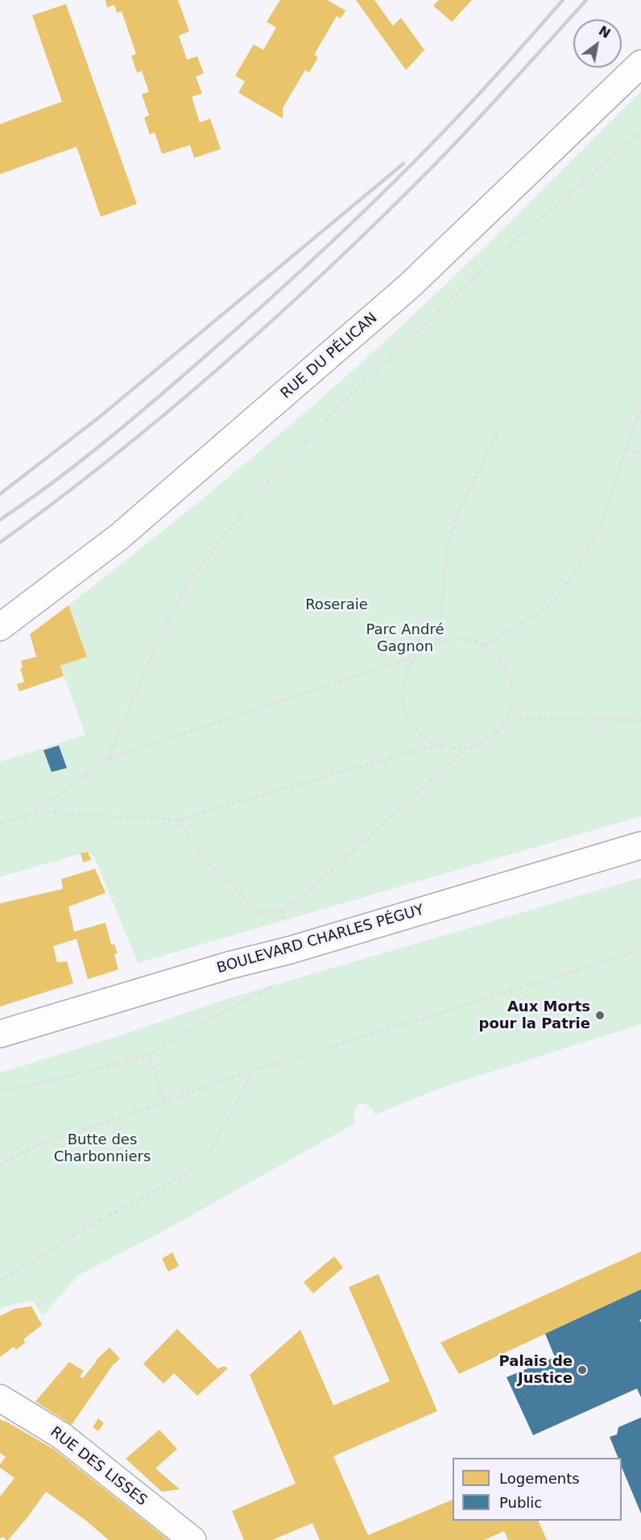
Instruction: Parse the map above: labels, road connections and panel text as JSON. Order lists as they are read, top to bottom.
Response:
{
  "streets": {
    "street": ["RUE DU PÉLICAN", "BOULEVARD CHARLES PÉGUY", "RUE DES LISSES"]
  },
  "parks": ["Roseraie", "Parc André Gagnon", "Butte des Charbonniers"],
  "places": ["Aux Morts pour la Patrie", "Palais de Justice"],
  "legend": ["Logements", "Public"],
  "north": "top right"
}
